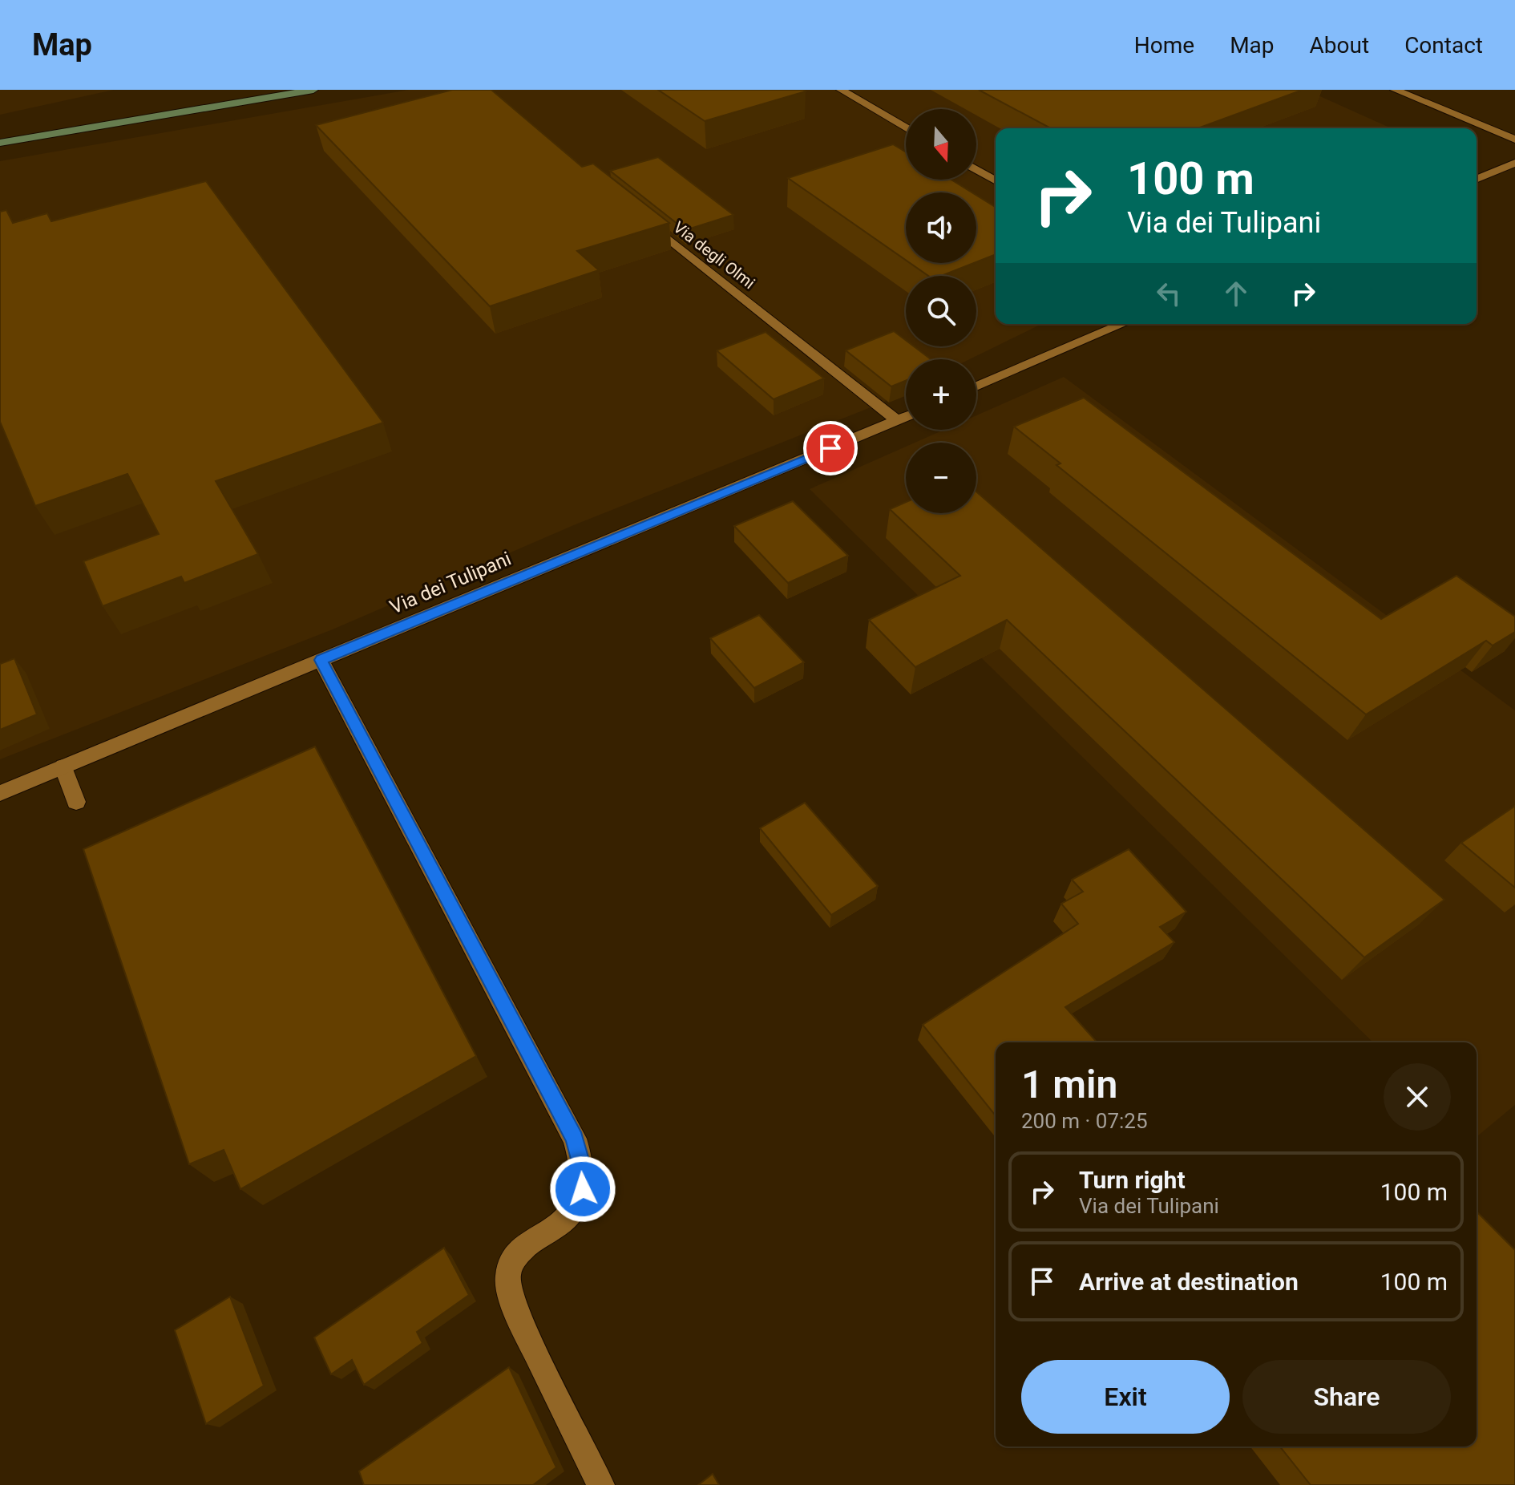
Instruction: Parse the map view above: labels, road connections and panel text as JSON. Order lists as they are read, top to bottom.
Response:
{
  "streets": {
    "street": ["Via degli Olmi", "Via dei Tulipani"]
  },
  "crossings": [
    ["Via degli Olmi", "Via dei Tulipani"]
  ],
  "north": "bottom",
  "page": {
    "header": "Map",
    "nav": [
      "Home",
      "Map",
      "About",
      "Contact"
    ],
    "map_buttons": ["+", "−"],
    "turn": ["100 m", "Via dei Tulipani"],
    "heading": ["1 min", "200 m · 07:25"],
    "list": [
      {
        "name": "Turn right",
        "note": "Via dei Tulipani",
        "value": "100 m"
      },
      {
        "name": "Arrive at destination",
        "value": "100 m"
      }
    ],
    "buttons": ["Exit", "Share"]
  }
}
